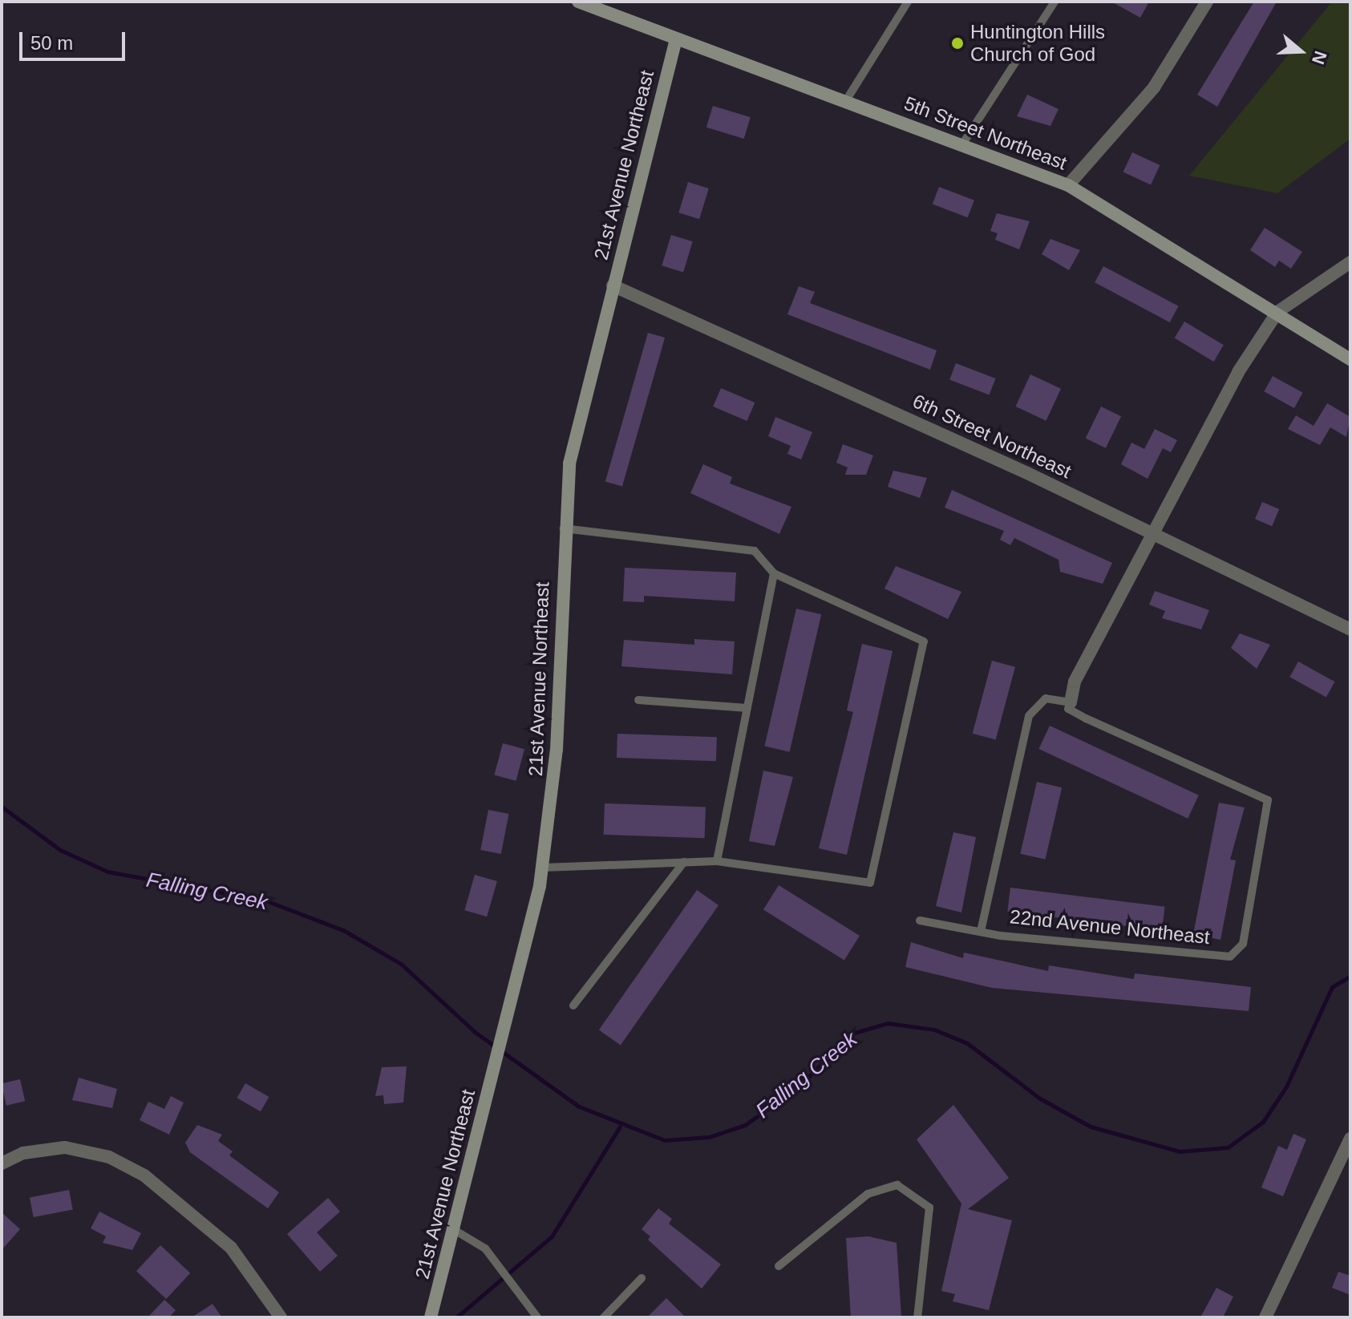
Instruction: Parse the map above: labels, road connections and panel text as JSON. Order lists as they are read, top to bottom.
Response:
{
  "streets": {
    "street": ["5th Street Northeast", "21st Avenue Northeast", "6th Street Northeast"],
    "lane": ["22nd Avenue Northeast"]
  },
  "crossings": [
    ["5th Street Northeast", "21st Avenue Northeast"],
    ["21st Avenue Northeast", "6th Street Northeast"]
  ],
  "water": ["Falling Creek"],
  "places": ["Huntington Hills Church of God"],
  "scale_bar": "50 m",
  "north": "right"
}
